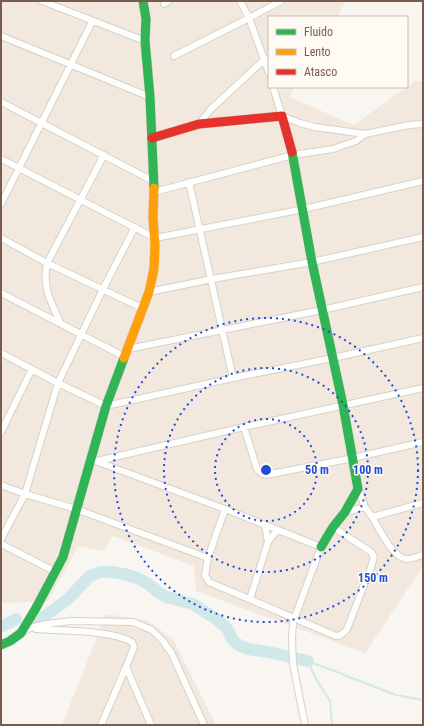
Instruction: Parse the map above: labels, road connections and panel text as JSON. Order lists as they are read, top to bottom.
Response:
{
  "legend": ["Fluido", "Lento", "Atasco"],
  "rings": ["50 m", "100 m", "150 m"]
}
